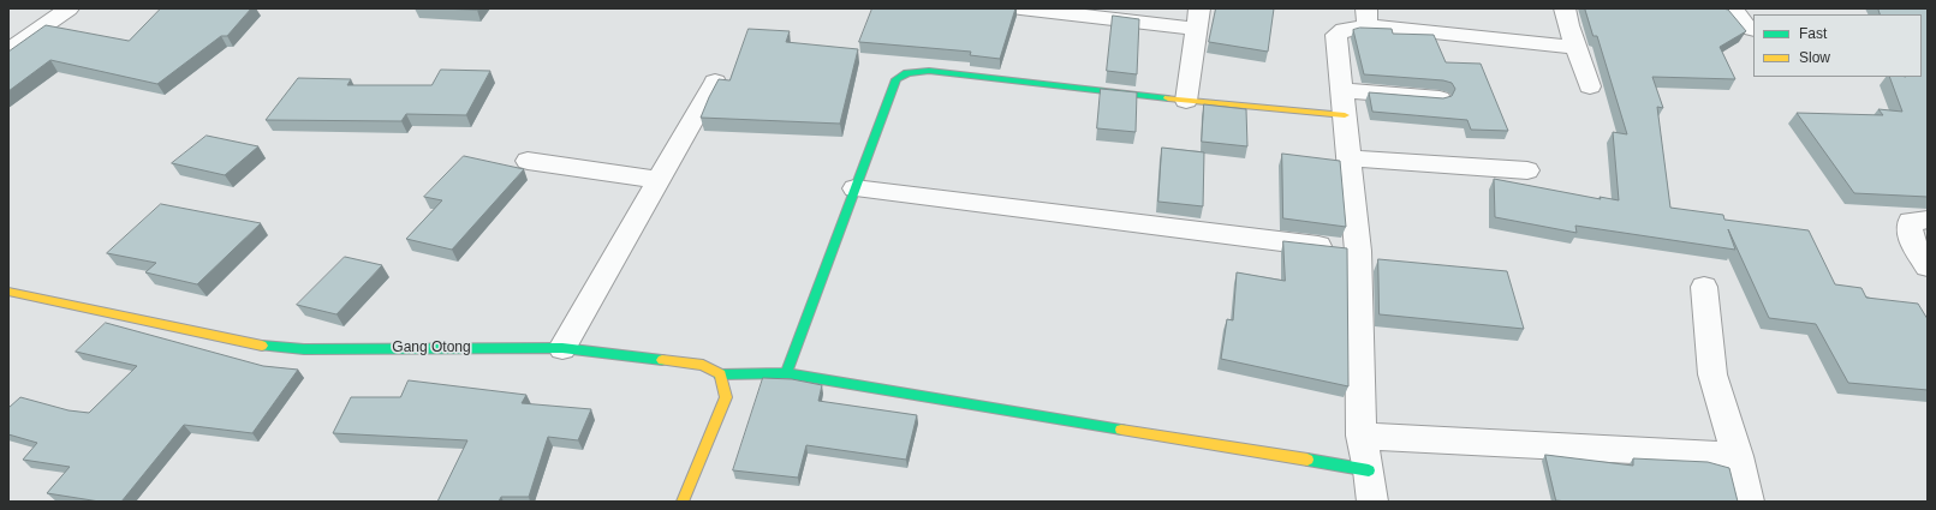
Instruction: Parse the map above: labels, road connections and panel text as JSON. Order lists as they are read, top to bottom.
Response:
{
  "streets": {
    "street": ["Gang Otong"]
  },
  "legend": ["Fast", "Slow"]
}
